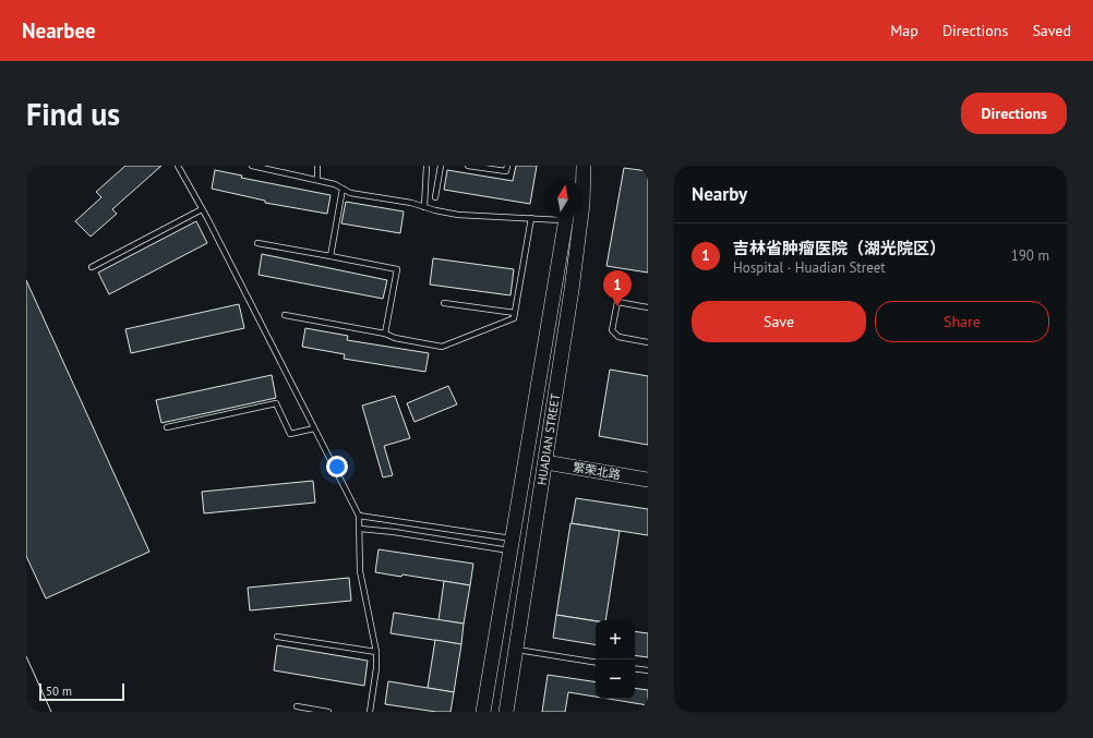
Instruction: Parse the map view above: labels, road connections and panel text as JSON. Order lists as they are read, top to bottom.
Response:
{
  "streets": {
    "street": ["HUADIAN STREET", "繁荣北路"]
  },
  "crossings": [
    ["HUADIAN STREET", "繁荣北路"]
  ],
  "scale_bar": "50 m",
  "north": "top",
  "page": {
    "header": "Nearbee",
    "nav": ["Map", "Directions", "Saved"],
    "buttons": [
      "Directions",
      ["Save", "Share"]
    ],
    "title": "Find us",
    "heading": "Nearby",
    "list": [
      {
        "mark": "1",
        "name": "吉林省肿瘤医院（湖光院区）",
        "note": "Hospital · Huadian Street",
        "value": "190 m"
      }
    ],
    "pins": "1",
    "map_buttons": ["+", "−"],
    "scale": "50 m"
  }
}
